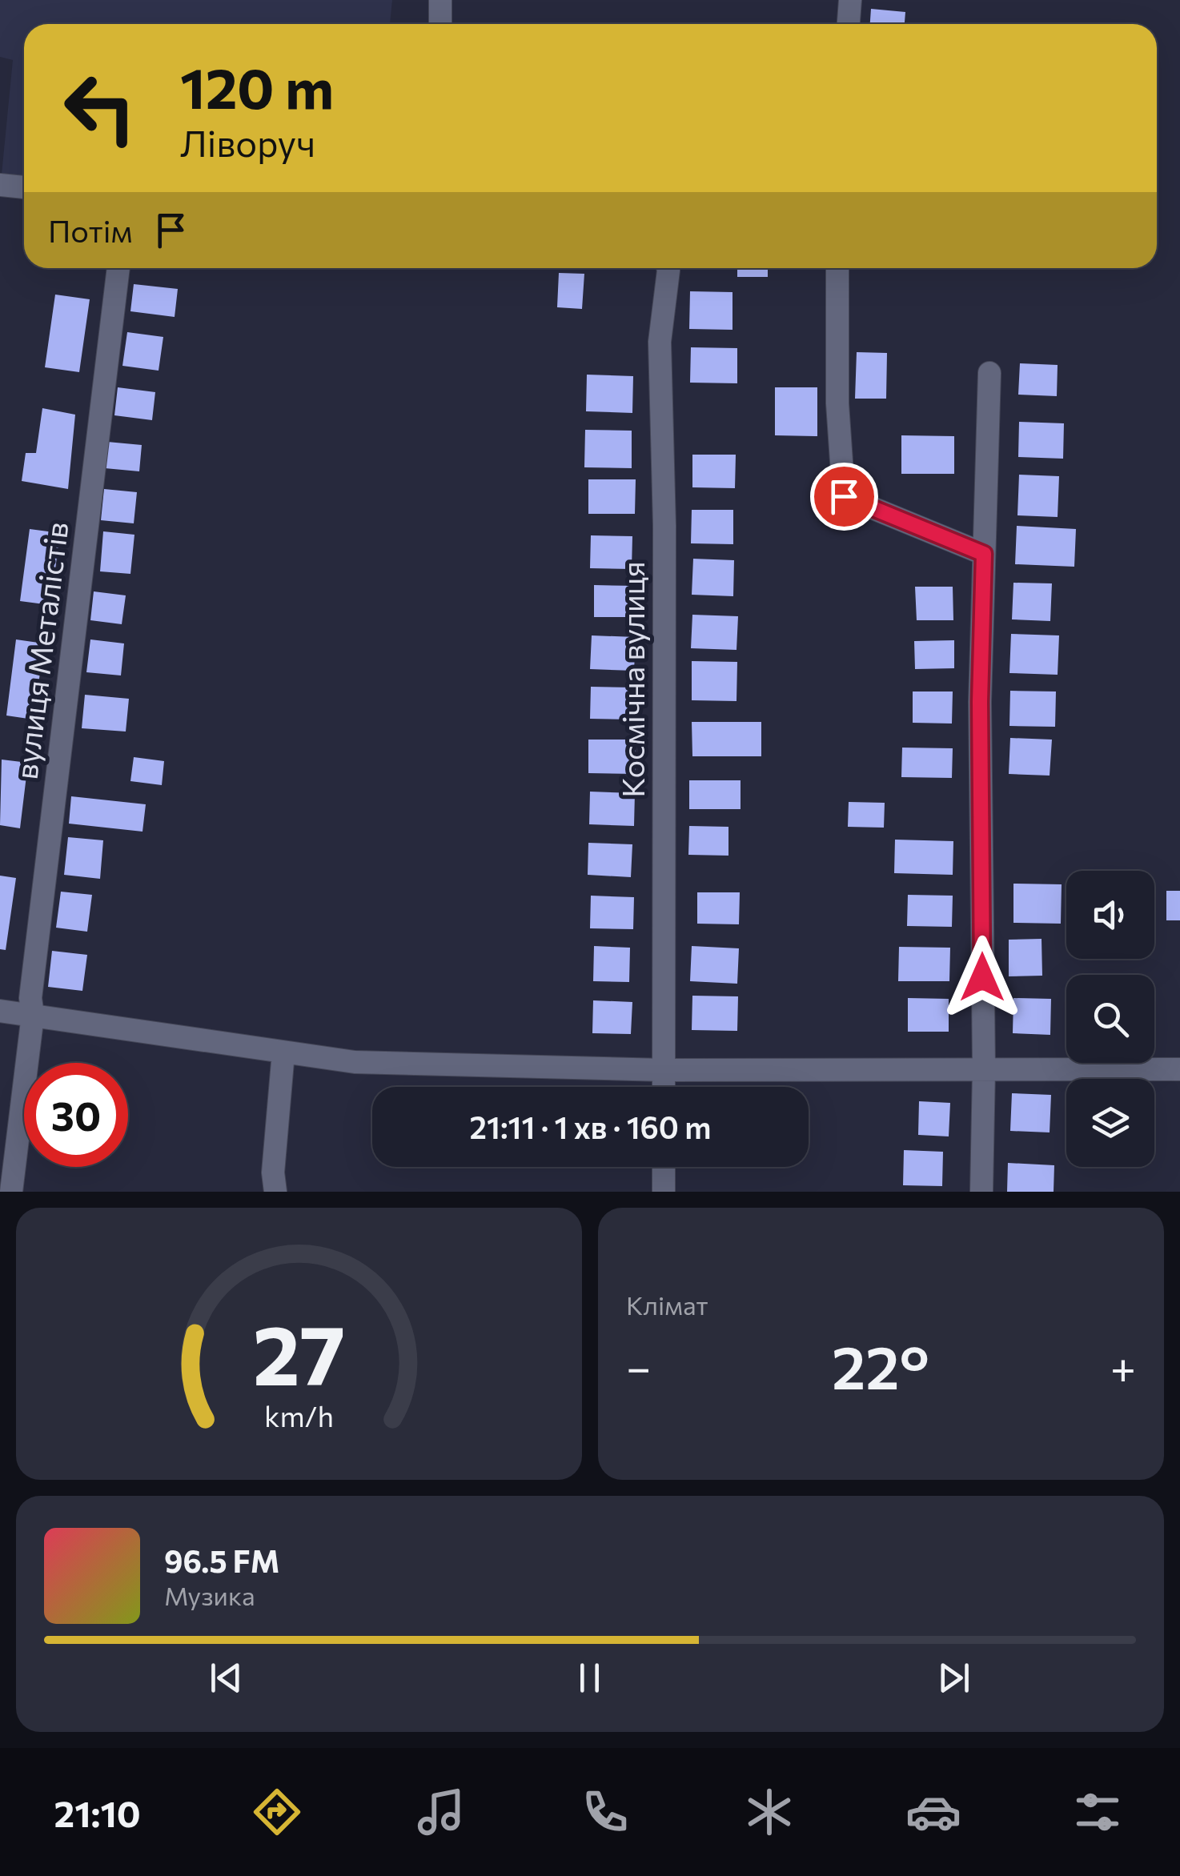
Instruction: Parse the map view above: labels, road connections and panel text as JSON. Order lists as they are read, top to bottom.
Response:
{
  "streets": {
    "street": ["вулиця Металістів", "Космічна вулиця"]
  },
  "page": {
    "turn": ["120 m", "Ліворуч"],
    "then": "Потім",
    "limit": "30",
    "trip": "21:11 · 1 хв · 160 m",
    "tile": "Клімат",
    "heat": ["−", "22°", "+"],
    "song": ["96.5 FM", "Музика"],
    "tabs": "21:10",
    "gauge": ["27", "km/h"]
  }
}
